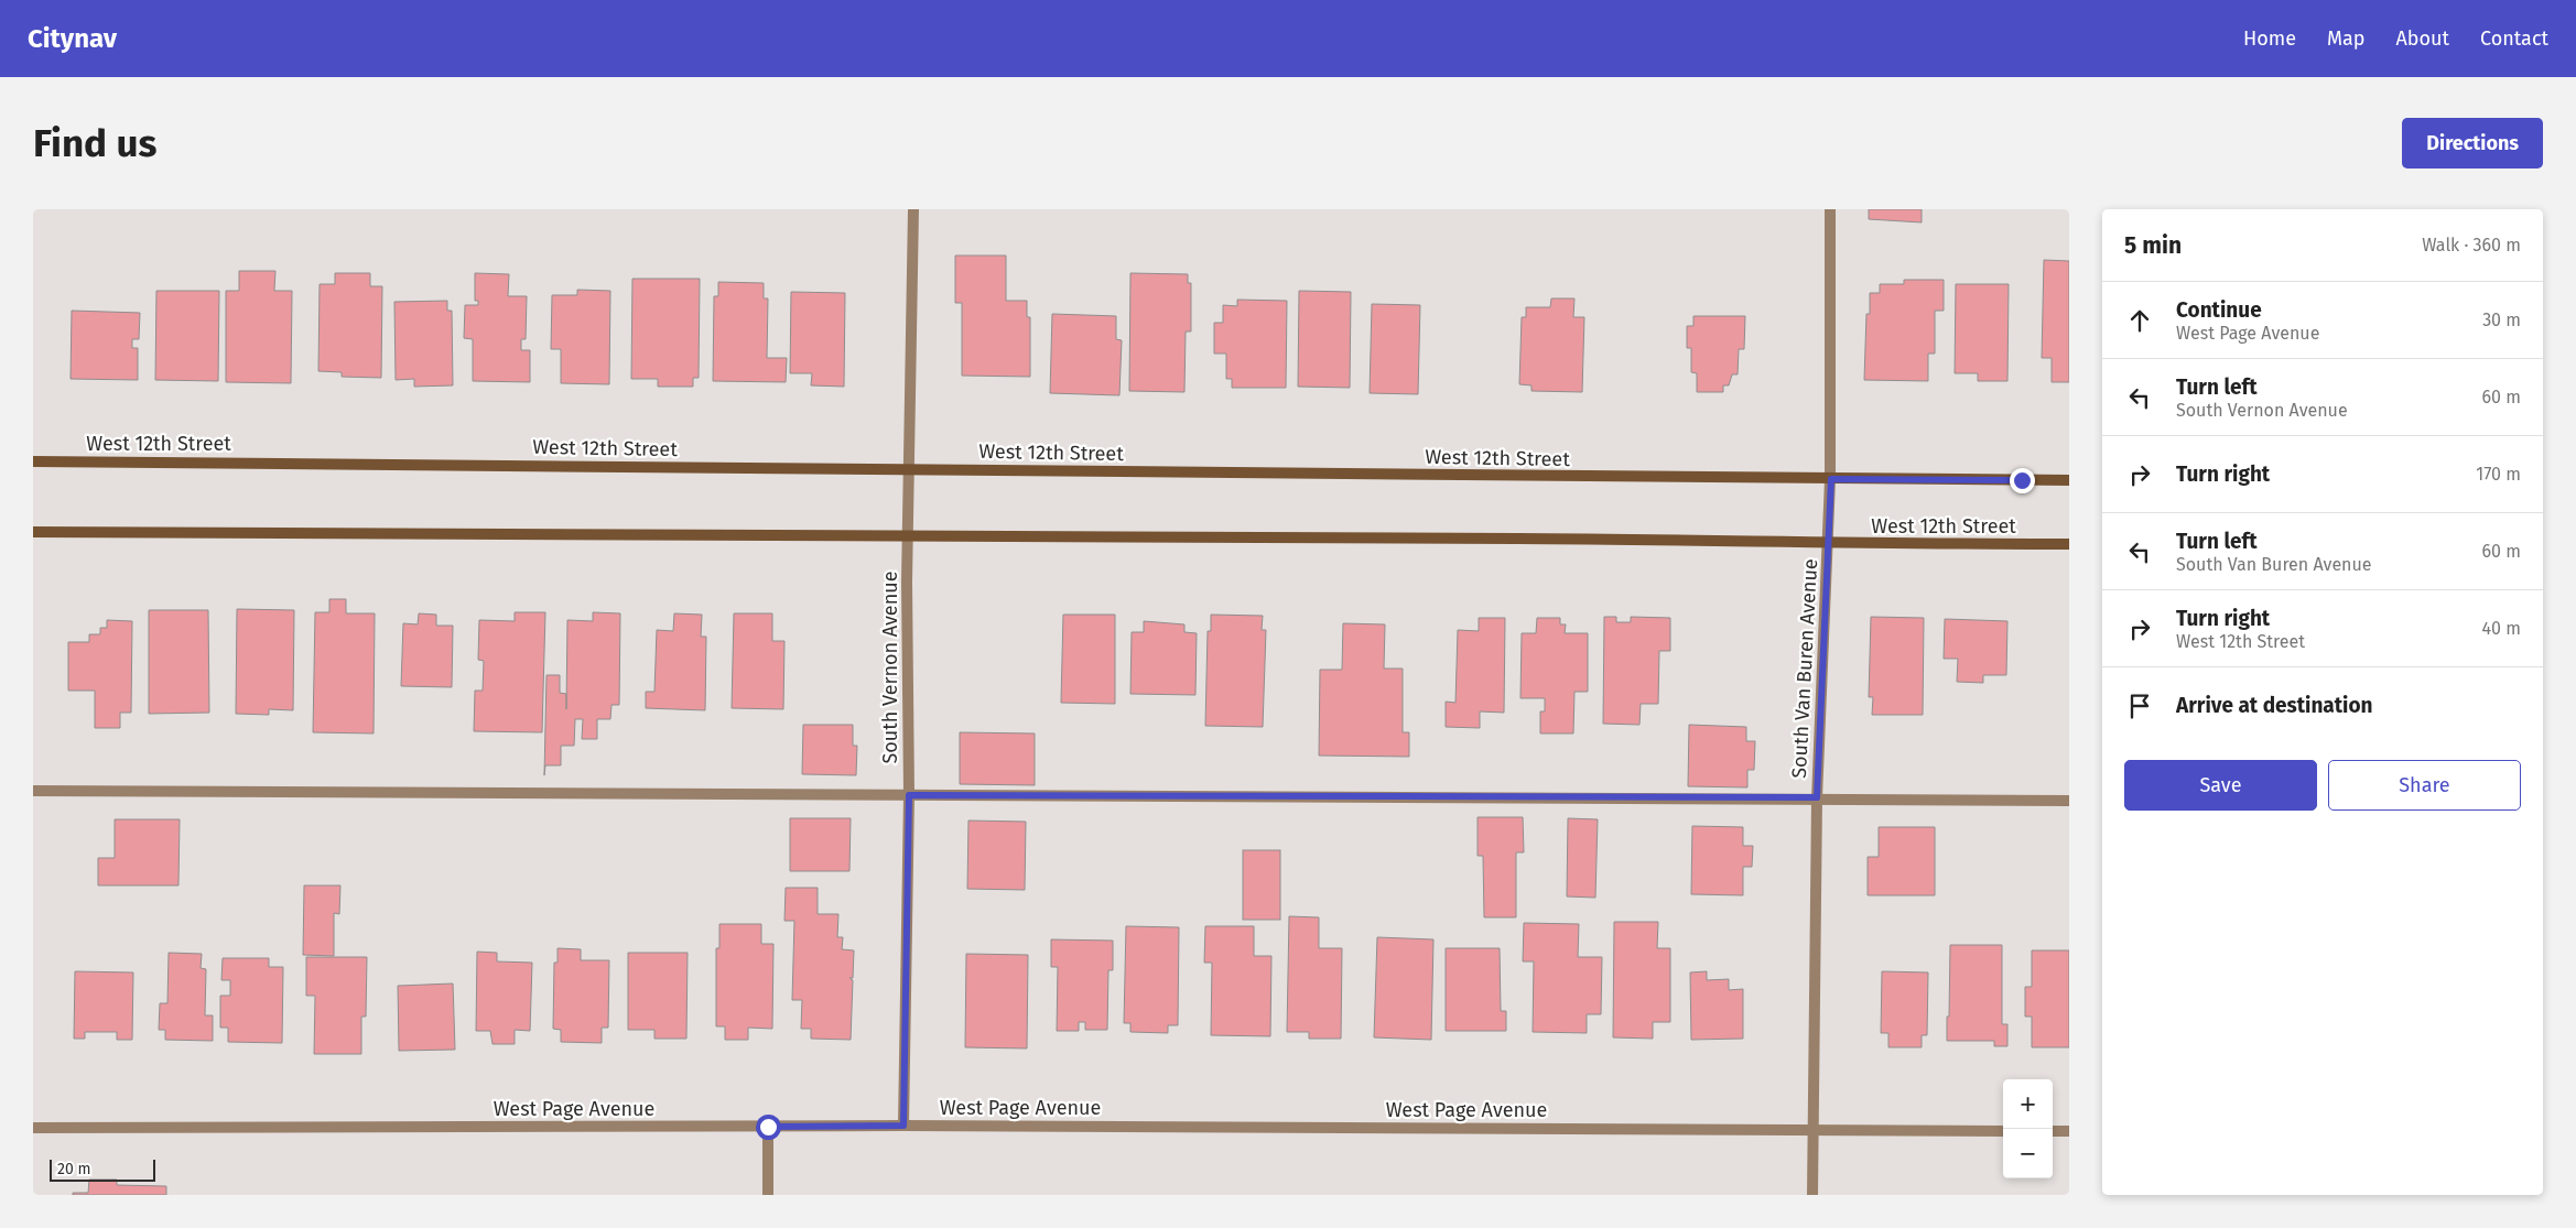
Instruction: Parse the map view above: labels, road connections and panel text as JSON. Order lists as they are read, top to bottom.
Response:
{
  "streets": {
    "main road": ["West 12th Street"],
    "street": ["South Vernon Avenue", "South Van Buren Avenue", "West Page Avenue"]
  },
  "crossings": [
    ["West 12th Street", "South Vernon Avenue"],
    ["West 12th Street", "South Van Buren Avenue"],
    ["South Vernon Avenue", "West Page Avenue"],
    ["South Van Buren Avenue", "West Page Avenue"]
  ],
  "scale_bar": "20 m",
  "page": {
    "header": "Citynav",
    "nav": [
      "Home",
      "Map",
      "About",
      "Contact"
    ],
    "buttons": [
      "Directions",
      ["Save", "Share"]
    ],
    "title": "Find us",
    "heading": ["5 min", "Walk · 360 m"],
    "list": [
      ["Continue", "West Page Avenue", "30 m"],
      ["Turn left", "South Vernon Avenue", "60 m"],
      ["Turn right", "170 m"],
      ["Turn left", "South Van Buren Avenue", "60 m"],
      ["Turn right", "West 12th Street", "40 m"],
      "Arrive at destination"
    ],
    "map_buttons": ["+", "−"],
    "scale": "20 m"
  }
}
